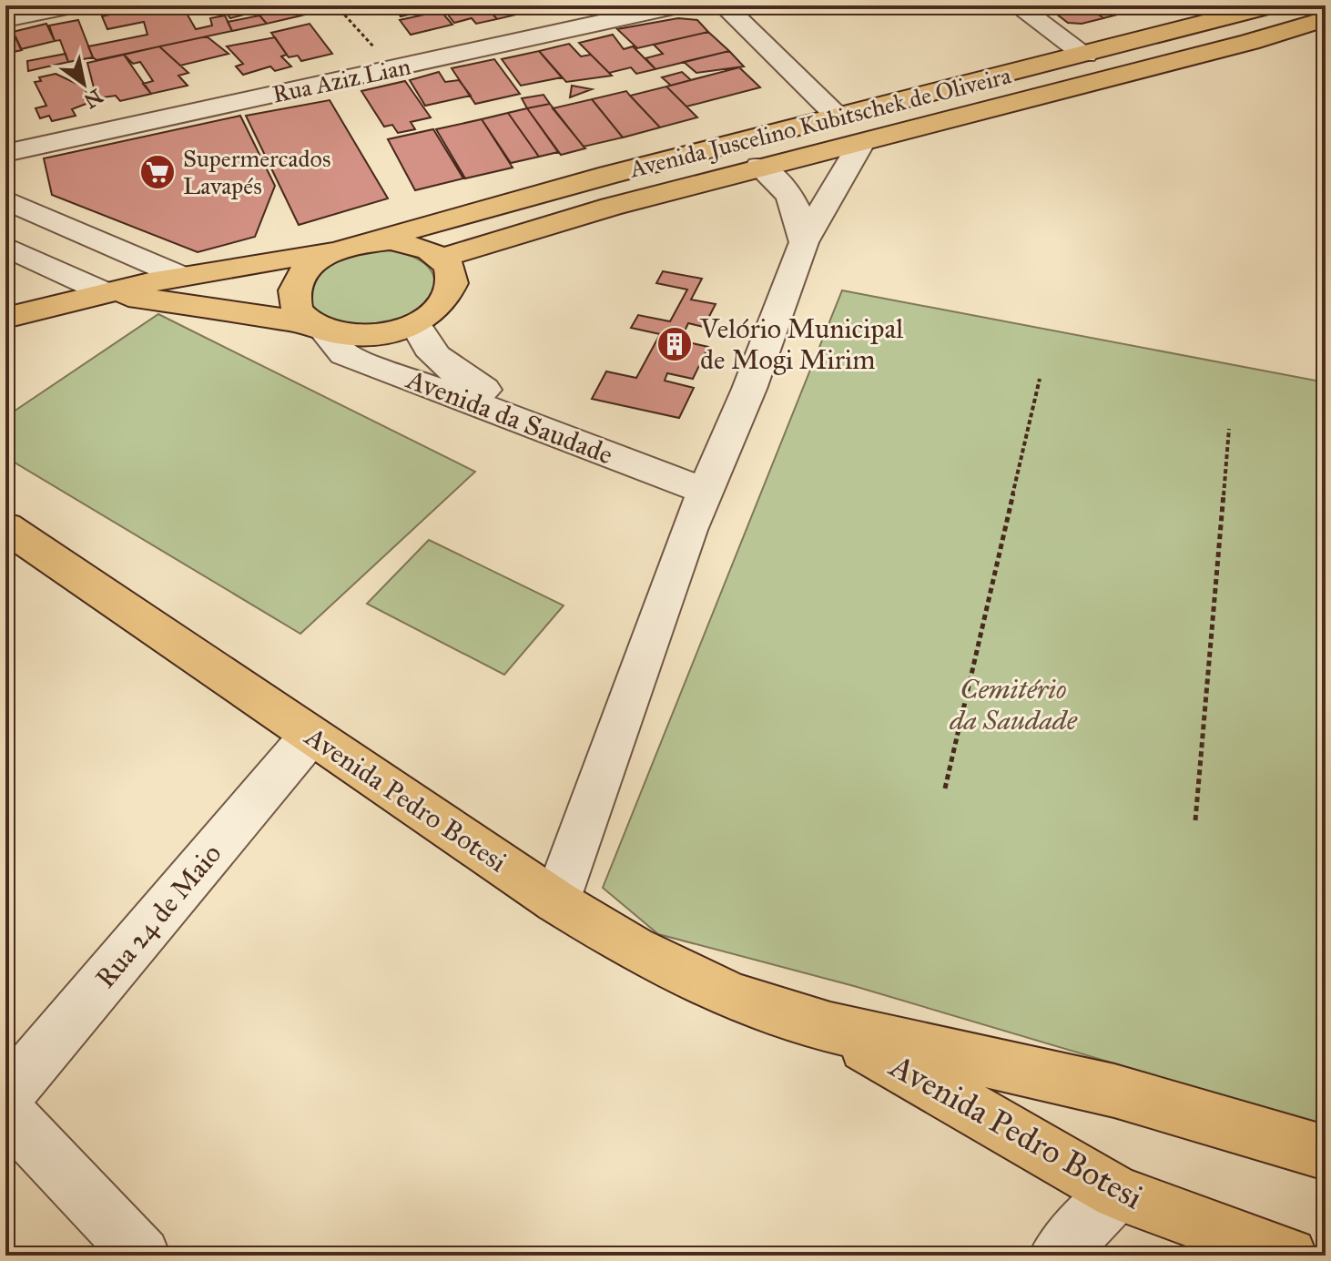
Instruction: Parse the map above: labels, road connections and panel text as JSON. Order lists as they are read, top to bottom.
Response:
{
  "streets": {
    "main road": ["Avenida Juscelino Kubitschek de Oliveira", "Avenida Pedro Botesi"],
    "street": ["Rua Aziz Lian", "Avenida da Saudade", "Rua 24 de Maio"]
  },
  "crossings": [
    ["Avenida Juscelino Kubitschek de Oliveira", "Avenida da Saudade"],
    ["Avenida Pedro Botesi", "Rua 24 de Maio"]
  ],
  "parks": ["Cemitério da Saudade"],
  "places": {
    "supermarket": ["Supermercados Lavapés"],
    "building": ["Velório Municipal de Mogi Mirim"]
  },
  "north": "bottom right"
}
